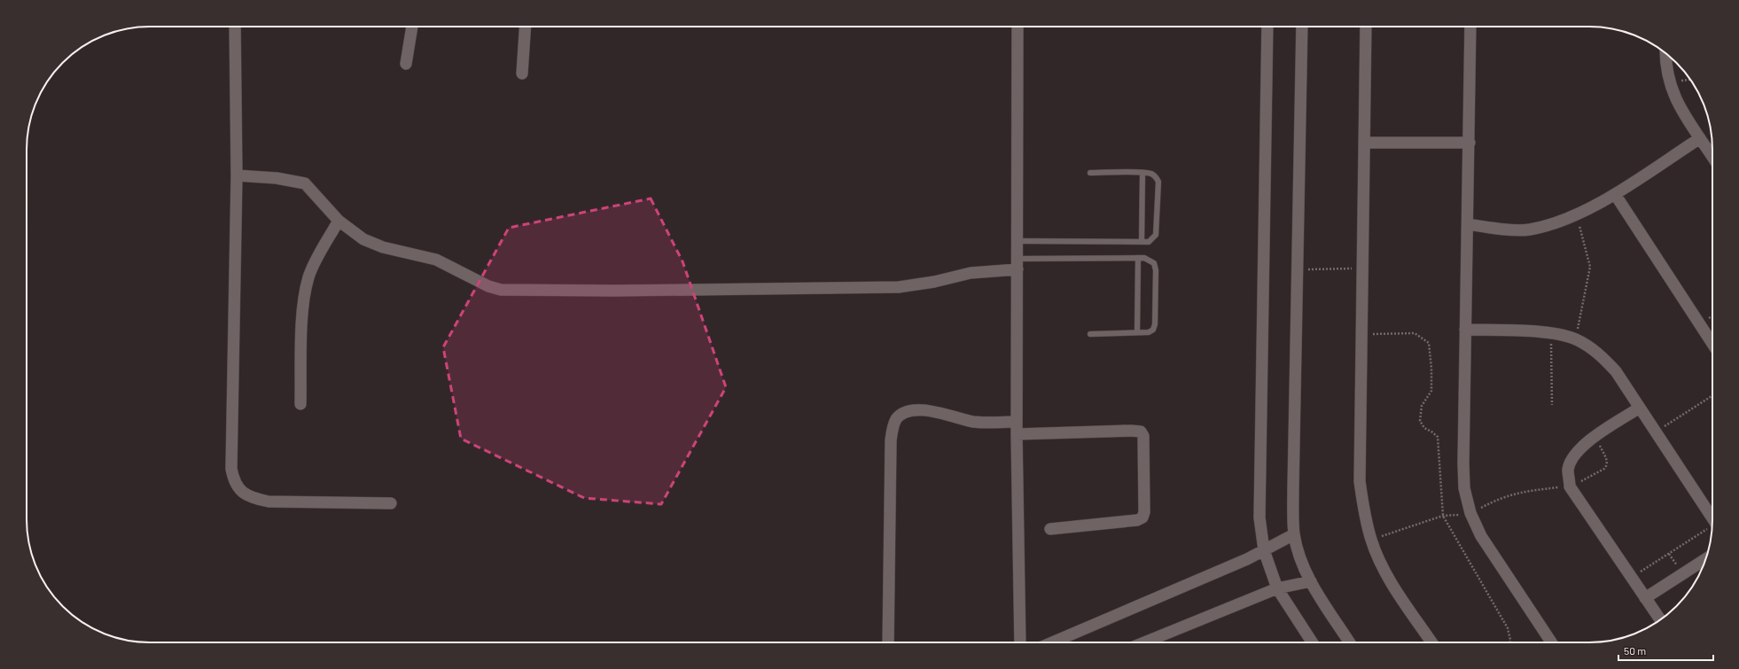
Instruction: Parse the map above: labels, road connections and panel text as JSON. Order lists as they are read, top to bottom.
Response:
{
  "scale_bar": "50 m"
}
